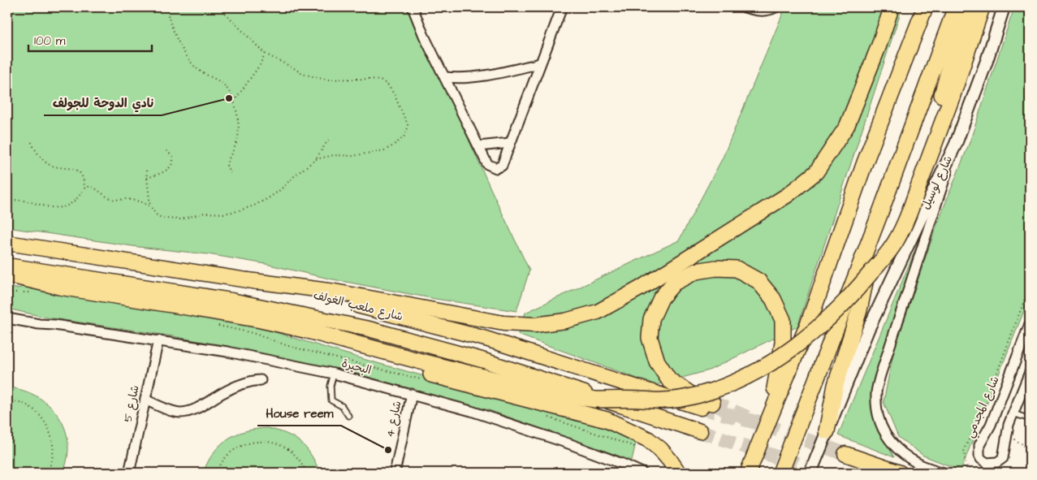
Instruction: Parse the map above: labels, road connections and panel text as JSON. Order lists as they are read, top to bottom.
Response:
{
  "streets": {
    "main road": ["شارع ملعب الغولف"],
    "street": [
      "شارع لوسيل",
      "البحيرة",
      "شارع 5",
      "شارع المجدمي",
      "شارع 4"
    ]
  },
  "crossings": [
    ["البحيرة", "شارع 5"],
    ["البحيرة", "شارع 4"]
  ],
  "places": ["نادي الدوحة للجولف", "House reem"],
  "scale_bar": "100 m"
}
